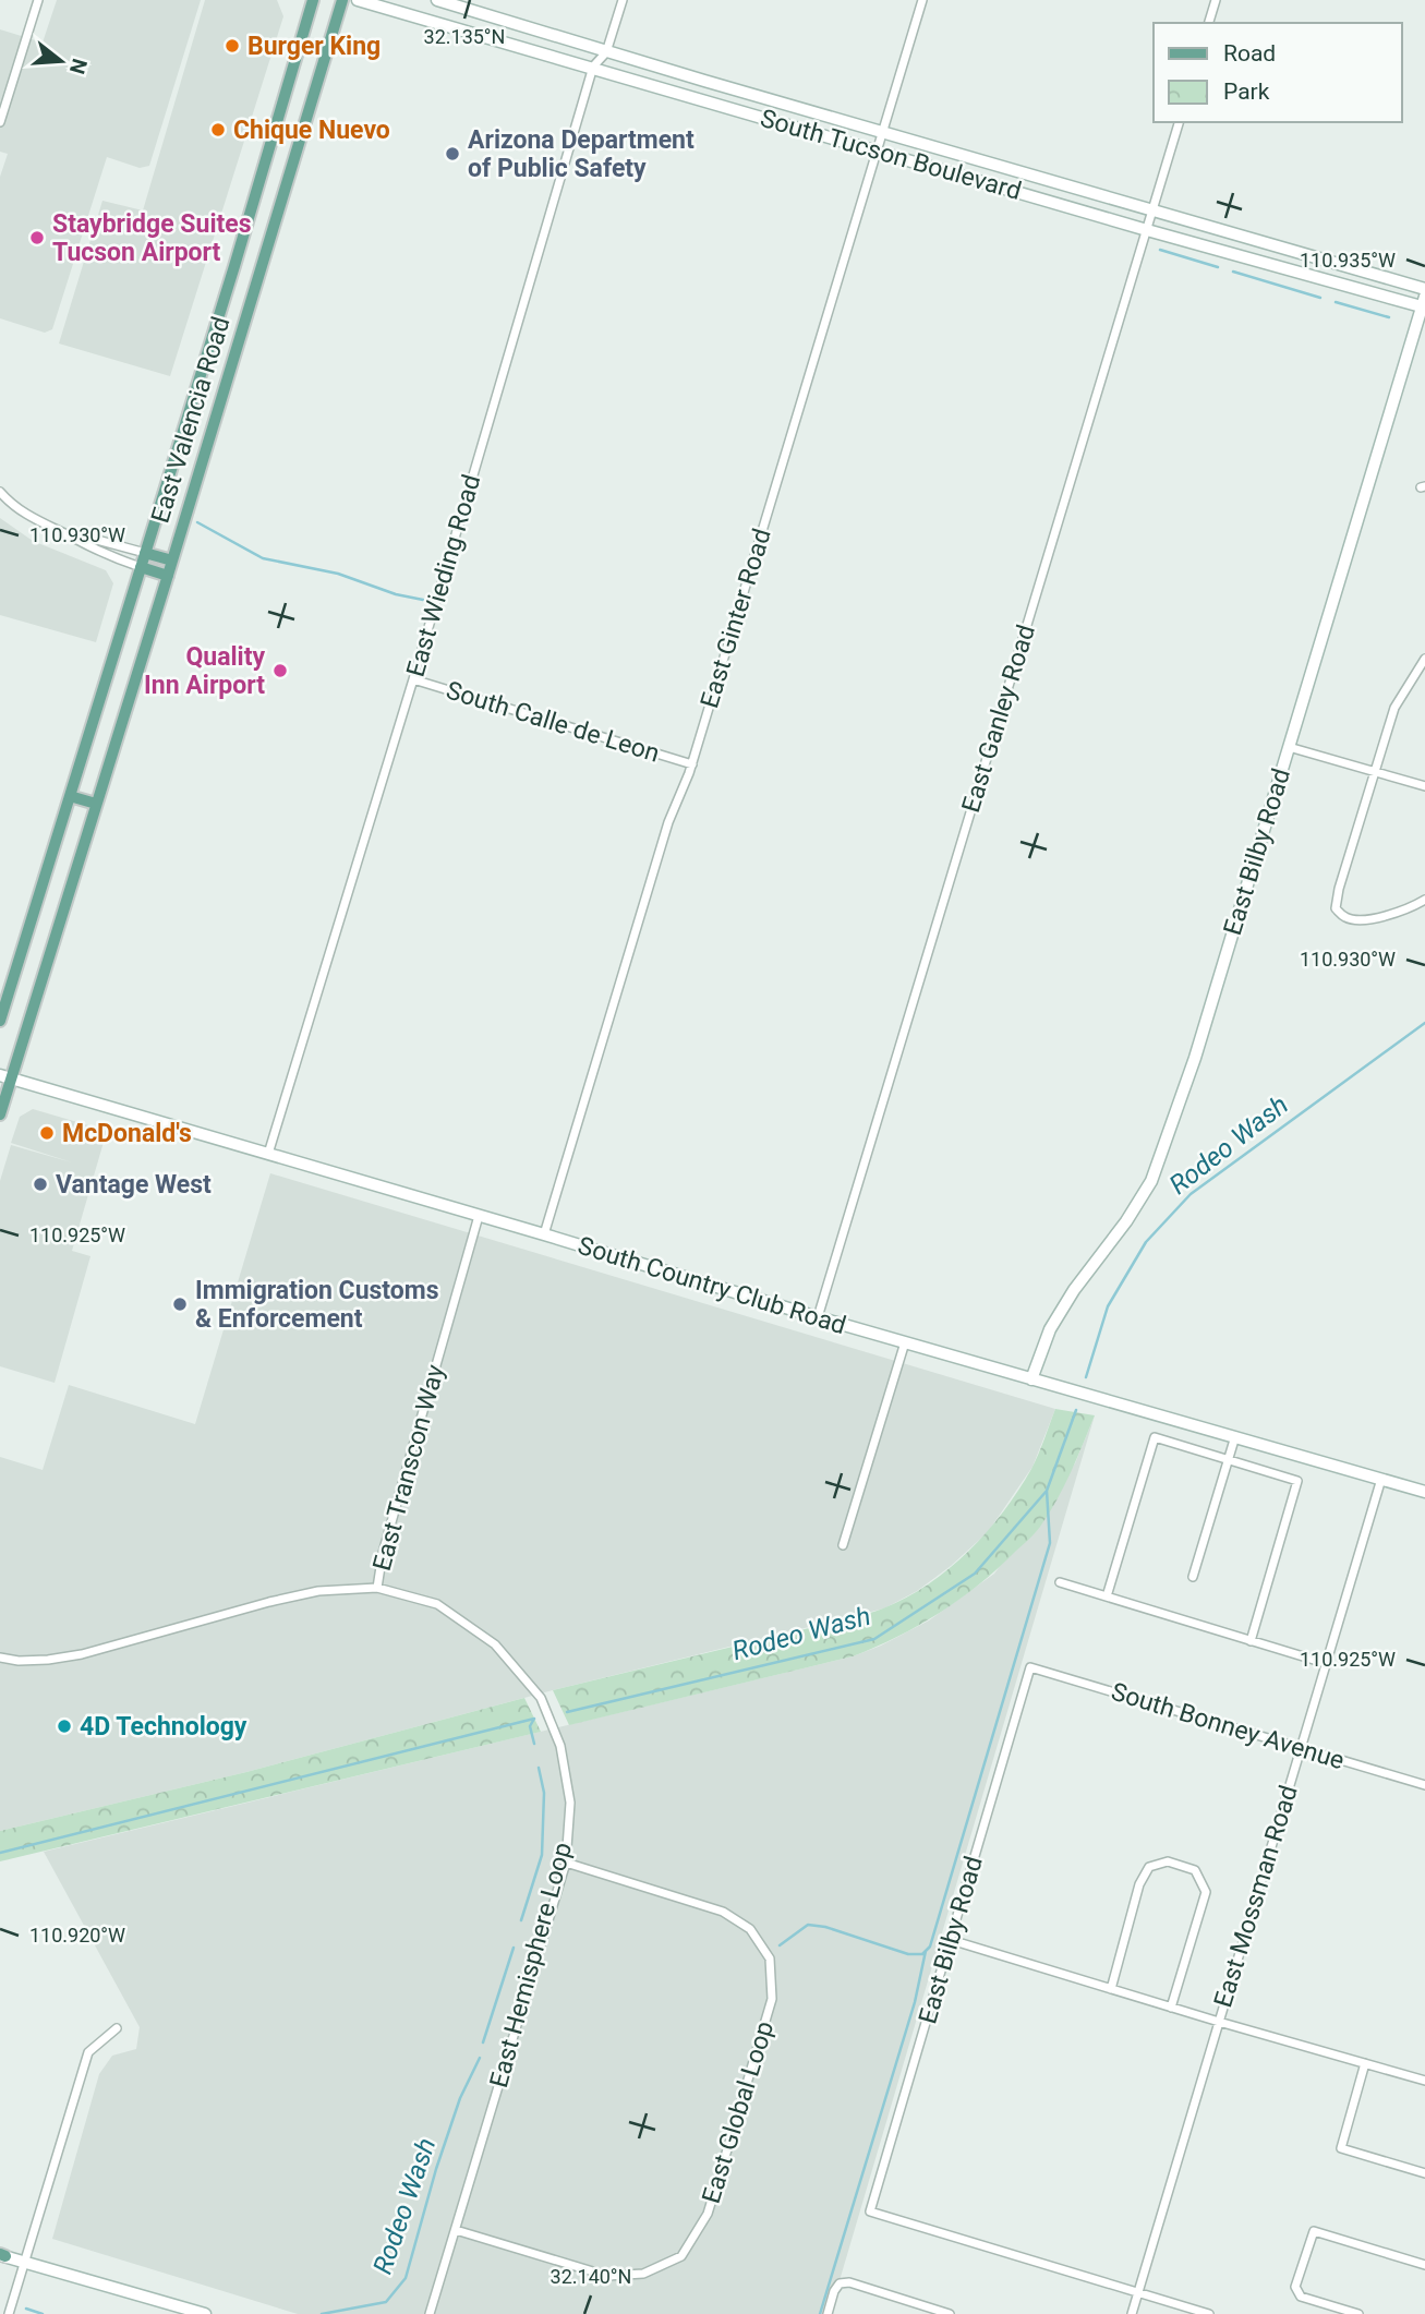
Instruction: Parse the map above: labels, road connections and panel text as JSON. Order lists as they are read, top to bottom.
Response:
{
  "streets": {
    "main road": ["East Valencia Road"],
    "street": [
      "South Tucson Boulevard",
      "East Wieding Road",
      "East Ginter Road",
      "East Ganley Road",
      "South Calle de Leon",
      "East Bilby Road",
      "South Country Club Road",
      "East Transcon Way",
      "South Bonney Avenue",
      "East Mossman Road",
      "East Hemisphere Loop",
      "East Global Loop"
    ]
  },
  "crossings": [
    ["South Tucson Boulevard", "East Wieding Road"],
    ["South Tucson Boulevard", "East Ginter Road"],
    ["South Tucson Boulevard", "East Ganley Road"],
    ["South Tucson Boulevard", "East Bilby Road"],
    ["East Valencia Road", "South Country Club Road"],
    ["East Wieding Road", "South Calle de Leon"],
    ["East Wieding Road", "South Country Club Road"],
    ["East Ginter Road", "South Calle de Leon"],
    ["East Ginter Road", "South Country Club Road"],
    ["East Ganley Road", "South Country Club Road"],
    ["East Bilby Road", "South Country Club Road"],
    ["East Bilby Road", "South Bonney Avenue"],
    ["East Bilby Road", "East Mossman Road"],
    ["South Country Club Road", "East Transcon Way"],
    ["South Country Club Road", "East Mossman Road"],
    ["East Transcon Way", "East Hemisphere Loop"],
    ["South Bonney Avenue", "East Mossman Road"],
    ["East Hemisphere Loop", "East Global Loop"]
  ],
  "water": ["Rodeo Wash"],
  "places": [
    "Burger King",
    "Chique Nuevo",
    "Arizona Department of Public Safety",
    "Staybridge Suites Tucson Airport",
    "Quality Inn Airport",
    "McDonald's",
    "Vantage West",
    "Immigration Customs & Enforcement",
    "4D Technology"
  ],
  "legend": ["Road", "Park"],
  "north": "right",
  "coordinates": [
    "32.135°N",
    "110.935°W",
    "110.930°W",
    "110.925°W",
    "110.920°W",
    "32.140°N"
  ]
}
